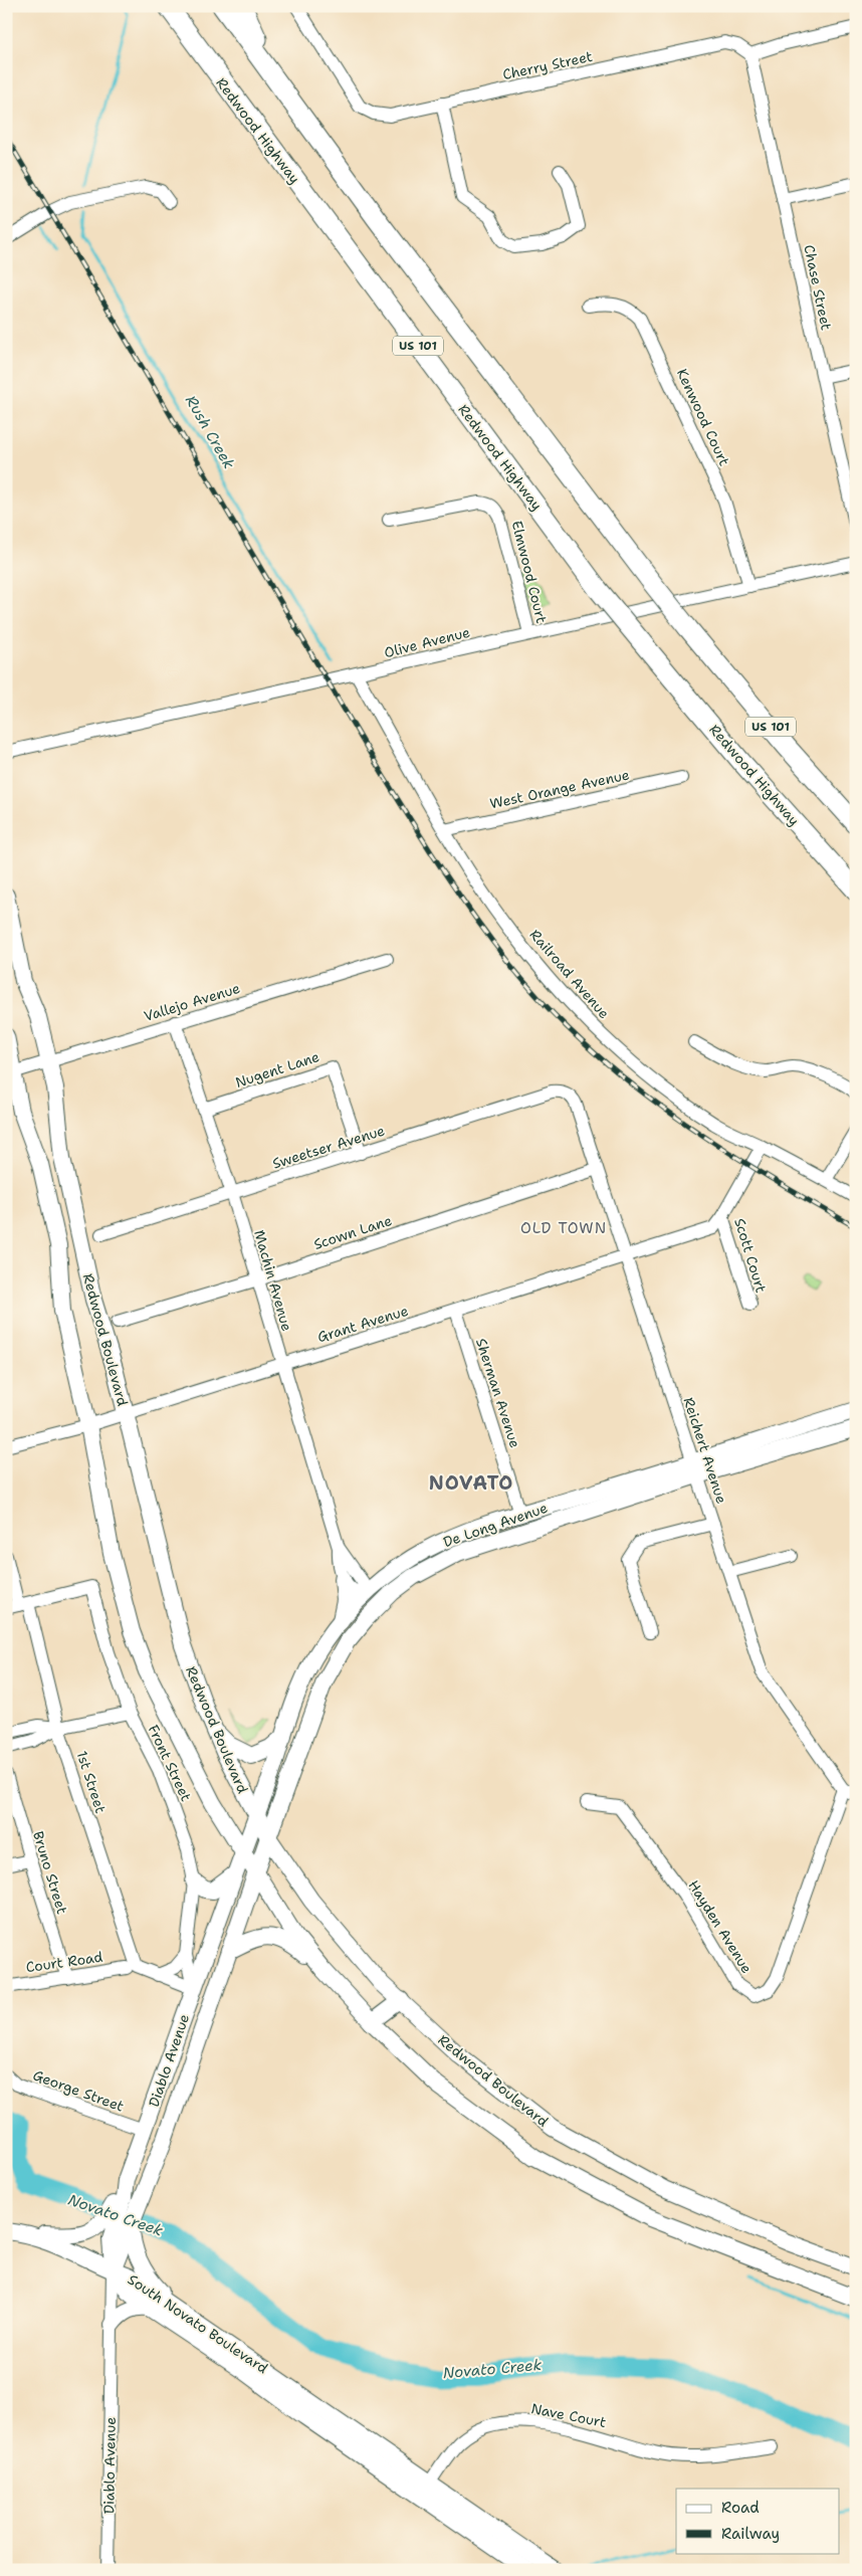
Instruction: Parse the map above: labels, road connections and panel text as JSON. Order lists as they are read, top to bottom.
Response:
{
  "streets": {
    "highway": ["Redwood Highway", "US 101"],
    "main road": [
      "Redwood Boulevard",
      "De Long Avenue",
      "Diablo Avenue",
      "South Novato Boulevard"
    ],
    "street": [
      "Cherry Street",
      "Chase Street",
      "Kenwood Court",
      "Elmwood Court",
      "Olive Avenue",
      "West Orange Avenue",
      "Railroad Avenue",
      "Vallejo Avenue",
      "Nugent Lane",
      "Sweetser Avenue",
      "Scown Lane",
      "Scott Court",
      "Machin Avenue",
      "Grant Avenue",
      "Sherman Avenue",
      "Reichert Avenue",
      "Front Street",
      "1st Street",
      "Bruno Street",
      "Hayden Avenue",
      "Court Road",
      "George Street",
      "Nave Court"
    ]
  },
  "crossings": [
    ["Cherry Street", "Chase Street"],
    ["Kenwood Court", "Olive Avenue"],
    ["Elmwood Court", "Olive Avenue"],
    ["Olive Avenue", "Railroad Avenue"],
    ["West Orange Avenue", "Railroad Avenue"],
    ["Vallejo Avenue", "Machin Avenue"],
    ["Vallejo Avenue", "Redwood Boulevard"],
    ["Nugent Lane", "Sweetser Avenue"],
    ["Nugent Lane", "Machin Avenue"],
    ["Sweetser Avenue", "Machin Avenue"],
    ["Sweetser Avenue", "Reichert Avenue"],
    ["Scown Lane", "Machin Avenue"],
    ["Scown Lane", "Reichert Avenue"],
    ["Scott Court", "Grant Avenue"],
    ["Machin Avenue", "Grant Avenue"],
    ["Machin Avenue", "De Long Avenue"],
    ["Grant Avenue", "Redwood Boulevard"],
    ["Grant Avenue", "Sherman Avenue"],
    ["Grant Avenue", "Reichert Avenue"],
    ["Redwood Boulevard", "De Long Avenue"],
    ["Redwood Boulevard", "Diablo Avenue"],
    ["Sherman Avenue", "De Long Avenue"],
    ["Reichert Avenue", "De Long Avenue"],
    ["Reichert Avenue", "Hayden Avenue"],
    ["De Long Avenue", "Diablo Avenue"],
    ["Front Street", "1st Street"],
    ["Front Street", "Diablo Avenue"],
    ["1st Street", "Court Road"],
    ["Bruno Street", "Court Road"],
    ["Diablo Avenue", "George Street"],
    ["Diablo Avenue", "South Novato Boulevard"],
    ["South Novato Boulevard", "Nave Court"]
  ],
  "districts": ["OLD TOWN", "NOVATO"],
  "water": ["Rush Creek", "Novato Creek"],
  "legend": ["Road", "Railway"]
}
